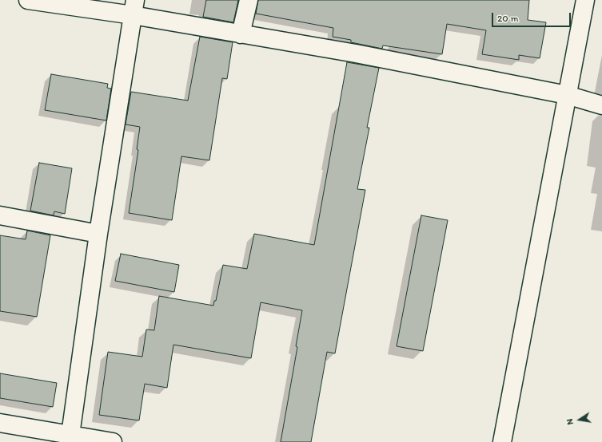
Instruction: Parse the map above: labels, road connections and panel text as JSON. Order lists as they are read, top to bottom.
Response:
{
  "scale_bar": "20 m",
  "north": "left"
}
